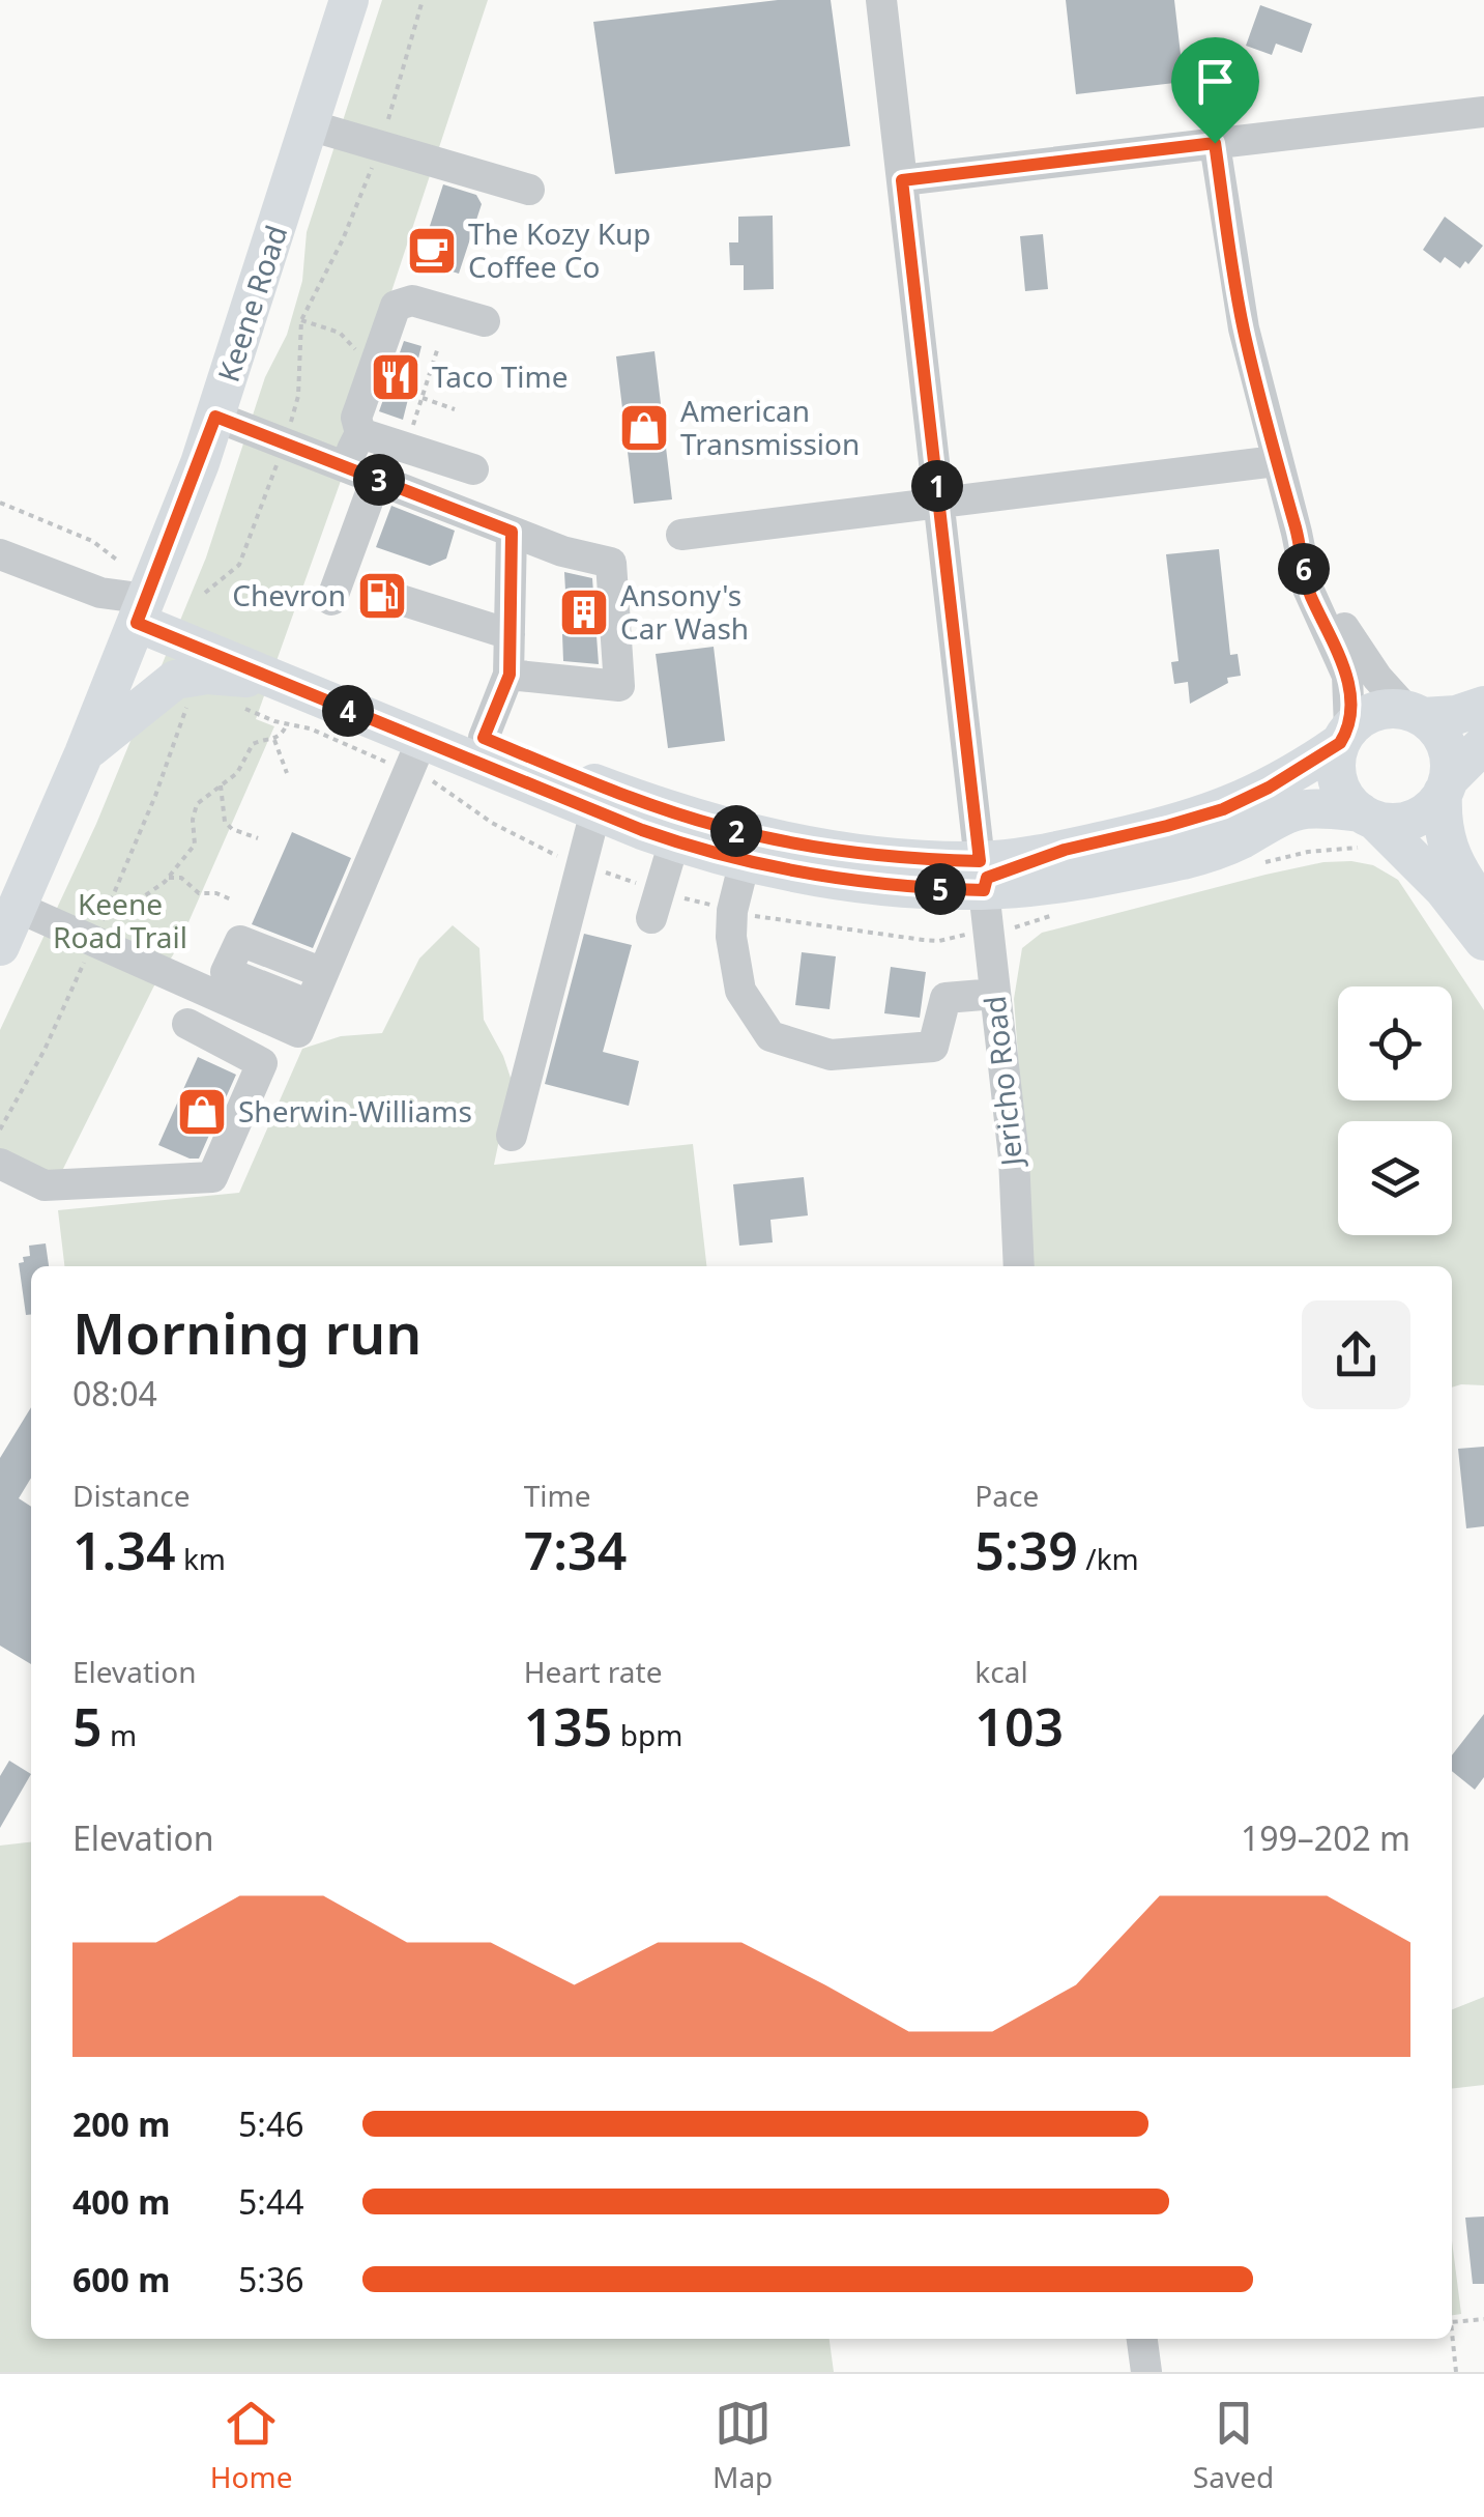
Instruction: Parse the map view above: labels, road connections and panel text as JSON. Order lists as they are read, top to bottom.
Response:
{
  "streets": {
    "main road": ["Keene Road"],
    "street": ["Jericho Road"]
  },
  "parks": ["Keene Road Trail"],
  "places": {
    "cafe": ["The Kozy Kup Coffee Co"],
    "restaurant": ["Taco Time"],
    "shop": ["American Transmission", "Sherwin-Williams"],
    "fuel station": ["Chevron"],
    "building": ["Ansony's Car Wash"]
  },
  "page": {
    "pins": [
      "3",
      "1",
      "6",
      "4",
      "2",
      "5"
    ],
    "heading": ["Morning run", "08:04"],
    "stats": [
      ["Distance", "1.34 km"],
      ["Time", "7:34"],
      ["Pace", "5:39 /km"],
      ["Elevation", "5 m"],
      ["Heart rate", "135 bpm"],
      ["kcal", "103"]
    ],
    "chart": ["Elevation", "199–202 m"],
    "list": [
      {
        "name": "200 m",
        "note": "5:46"
      },
      {
        "name": "400 m",
        "note": "5:44"
      },
      {
        "name": "600 m",
        "note": "5:36"
      }
    ],
    "tabs": ["Home", "Map", "Saved"]
  }
}
